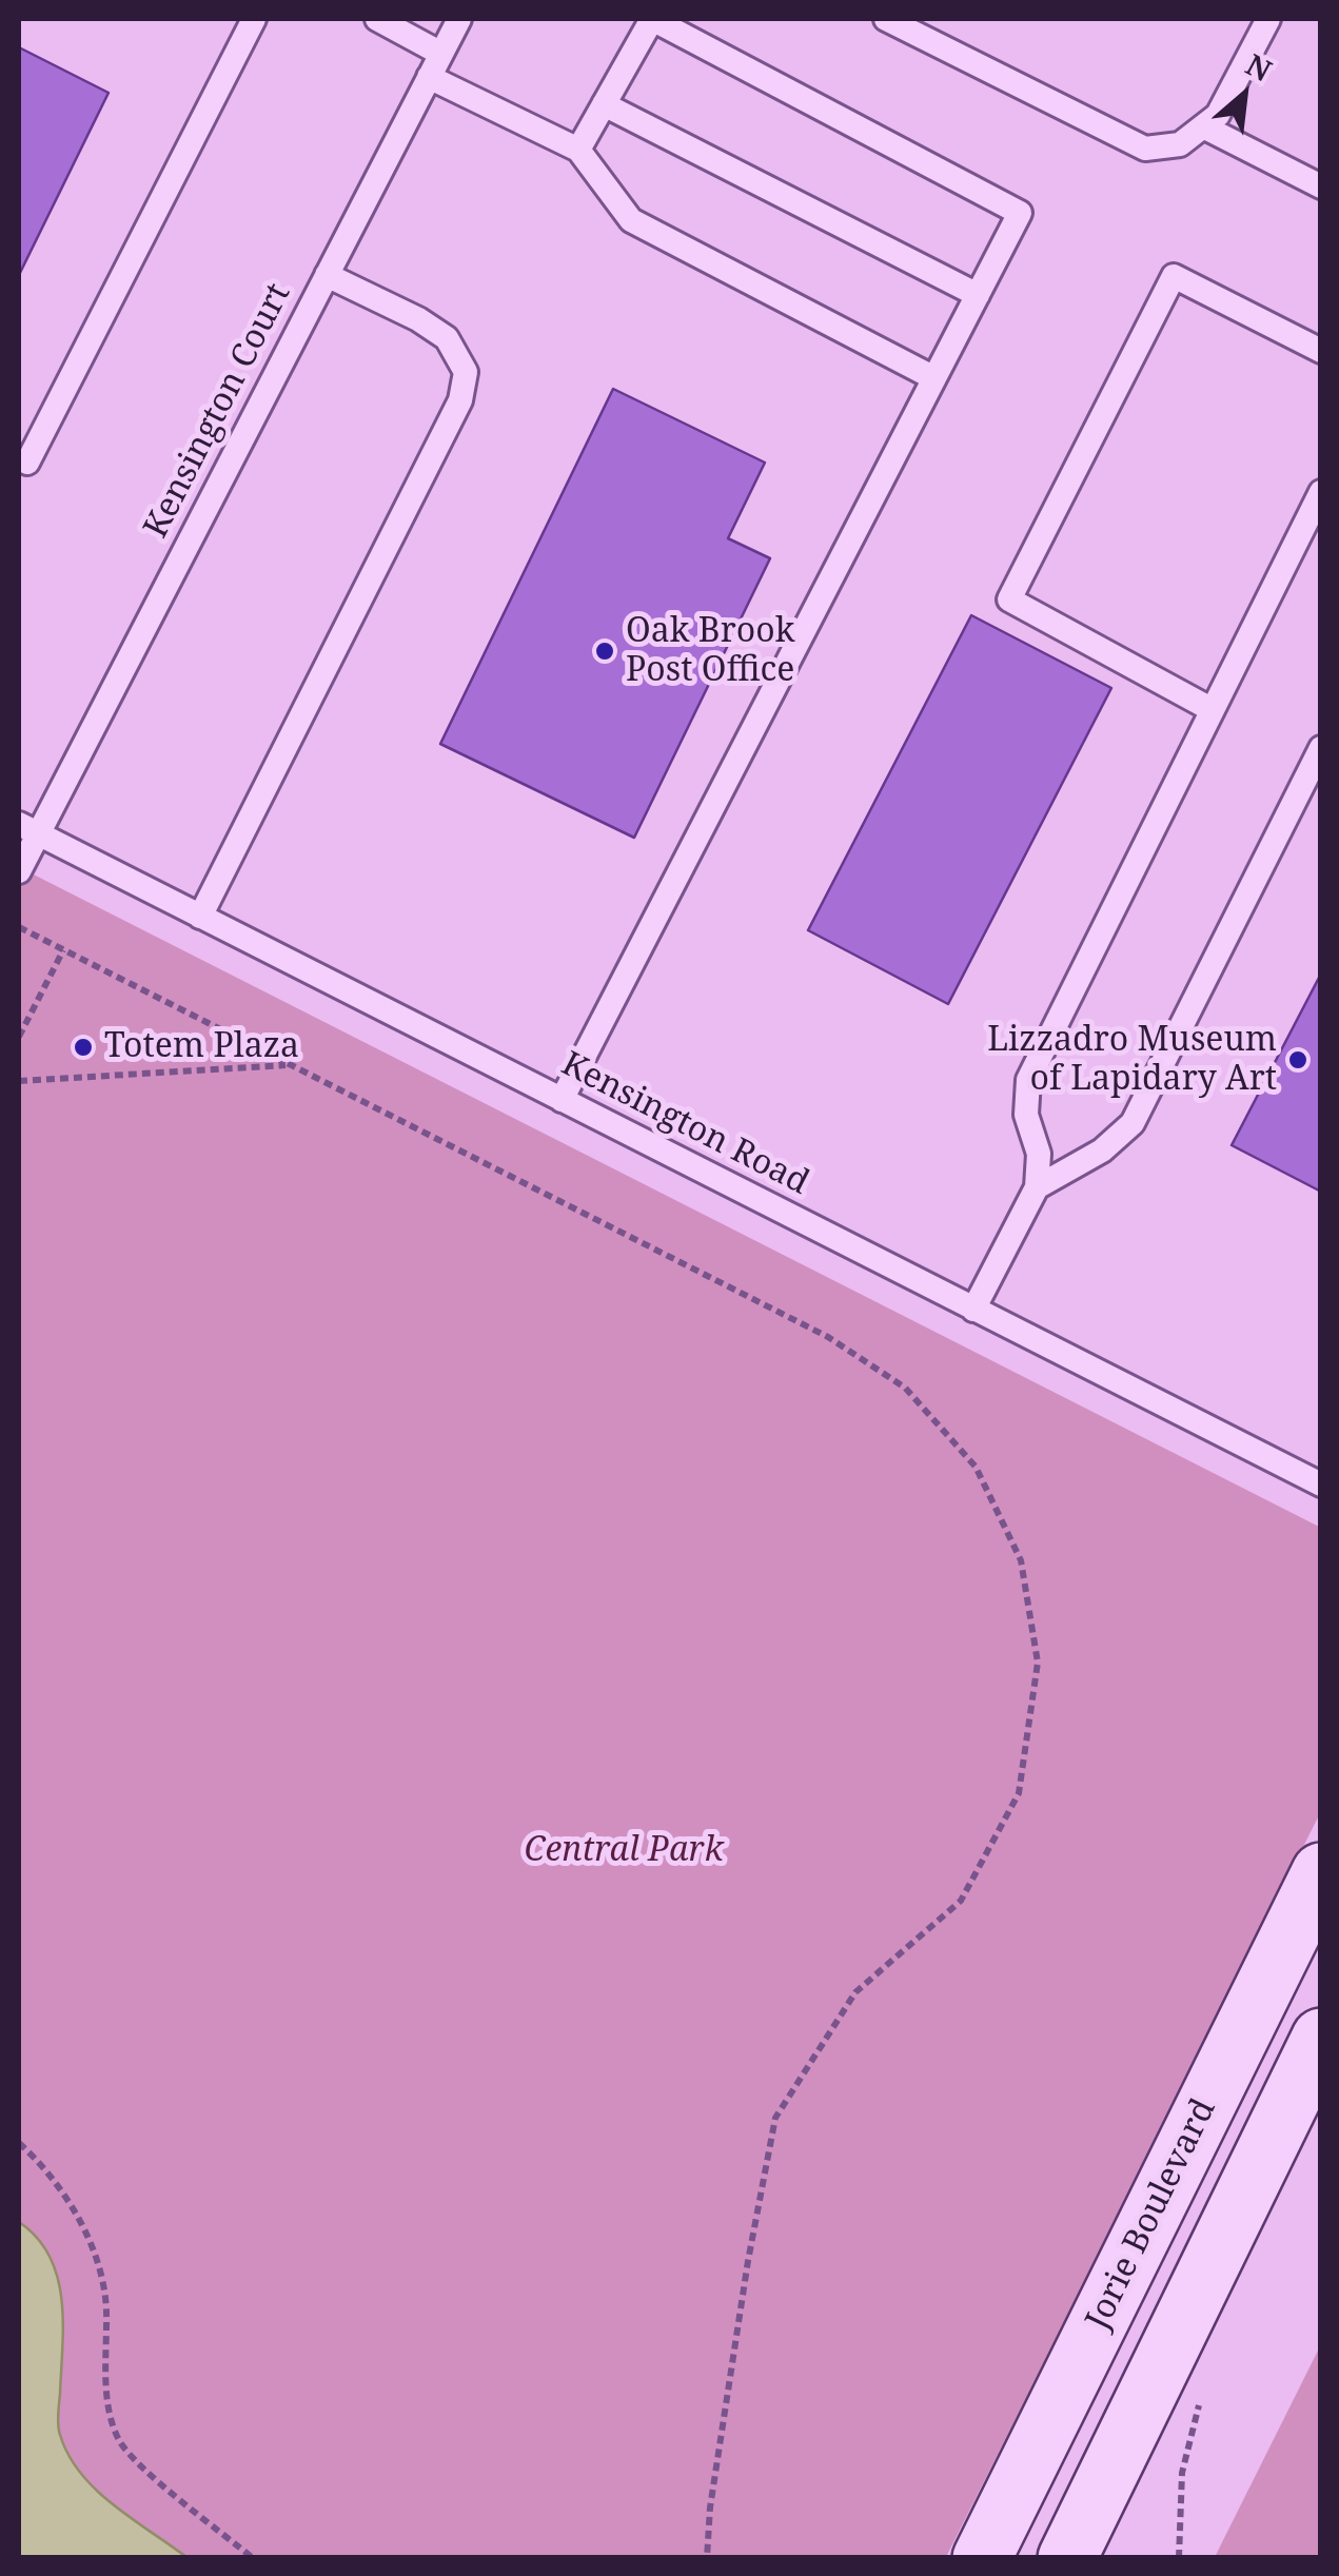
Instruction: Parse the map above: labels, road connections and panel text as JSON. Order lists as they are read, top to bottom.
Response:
{
  "streets": {
    "main road": ["Jorie Boulevard"],
    "lane": ["Kensington Court", "Kensington Road"]
  },
  "crossings": [
    ["Kensington Court", "Kensington Road"]
  ],
  "parks": ["Central Park"],
  "places": ["Oak Brook Post Office", "Totem Plaza", "Lizzadro Museum of Lapidary Art"],
  "north": "top right"
}
